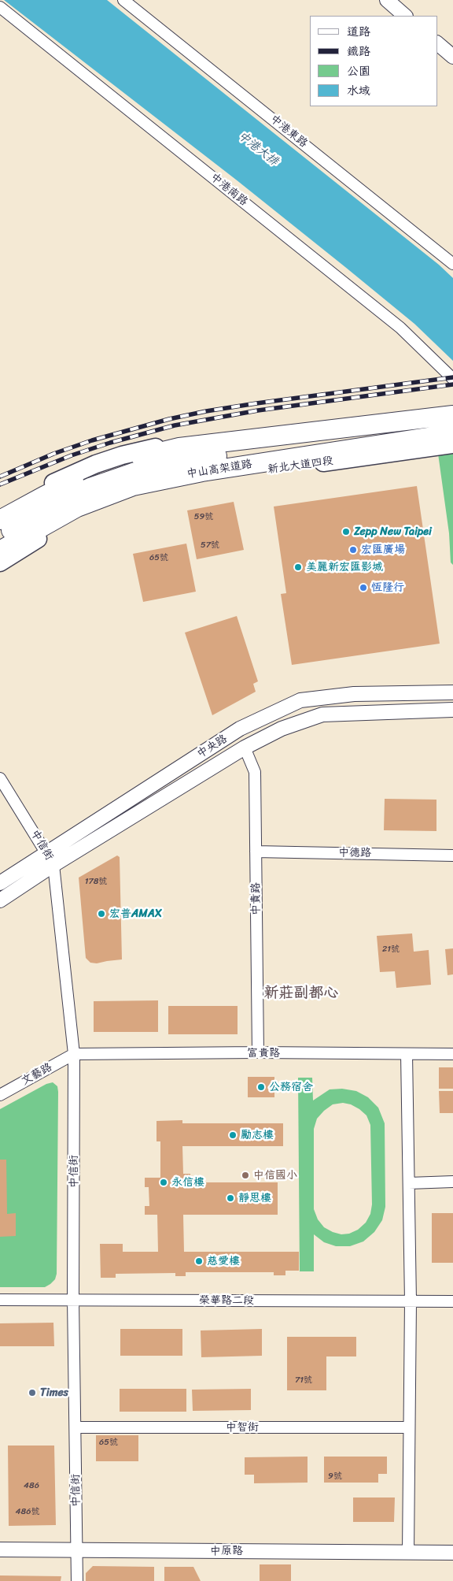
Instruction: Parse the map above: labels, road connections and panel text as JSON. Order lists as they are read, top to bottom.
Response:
{
  "streets": {
    "highway": ["中山高架道路"],
    "main road": ["新北大道四段"],
    "street": [
      "中港東路",
      "中港南路",
      "中央路",
      "中信街",
      "中德路",
      "中貴路",
      "富貴路",
      "文藝路",
      "榮華路二段",
      "中智街",
      "中原路"
    ]
  },
  "crossings": [
    ["新北大道四段", "中山高架道路"],
    ["中央路", "中信街"],
    ["中央路", "中貴路"],
    ["中信街", "富貴路"],
    ["中信街", "文藝路"],
    ["中信街", "榮華路二段"],
    ["中信街", "中智街"],
    ["中信街", "中原路"],
    ["中德路", "中貴路"],
    ["中貴路", "富貴路"],
    ["富貴路", "文藝路"]
  ],
  "districts": ["新莊副都心"],
  "water": ["中港大排"],
  "places": [
    "Zepp New Taipei",
    "宏匯廣場",
    "美麗新宏匯影城",
    "恆隆行",
    "宏普AMAX",
    "公務宿舍",
    "勵志樓",
    "中信國小",
    "永信樓",
    "靜思樓",
    "慈愛樓",
    "Times"
  ],
  "house_numbers": [
    "59號",
    "57號",
    "65號",
    "178號",
    "21號",
    "71號",
    "65號",
    "9號",
    "486",
    "486號"
  ],
  "legend": [
    "道路",
    "鐵路",
    "公園",
    "水域"
  ]
}
